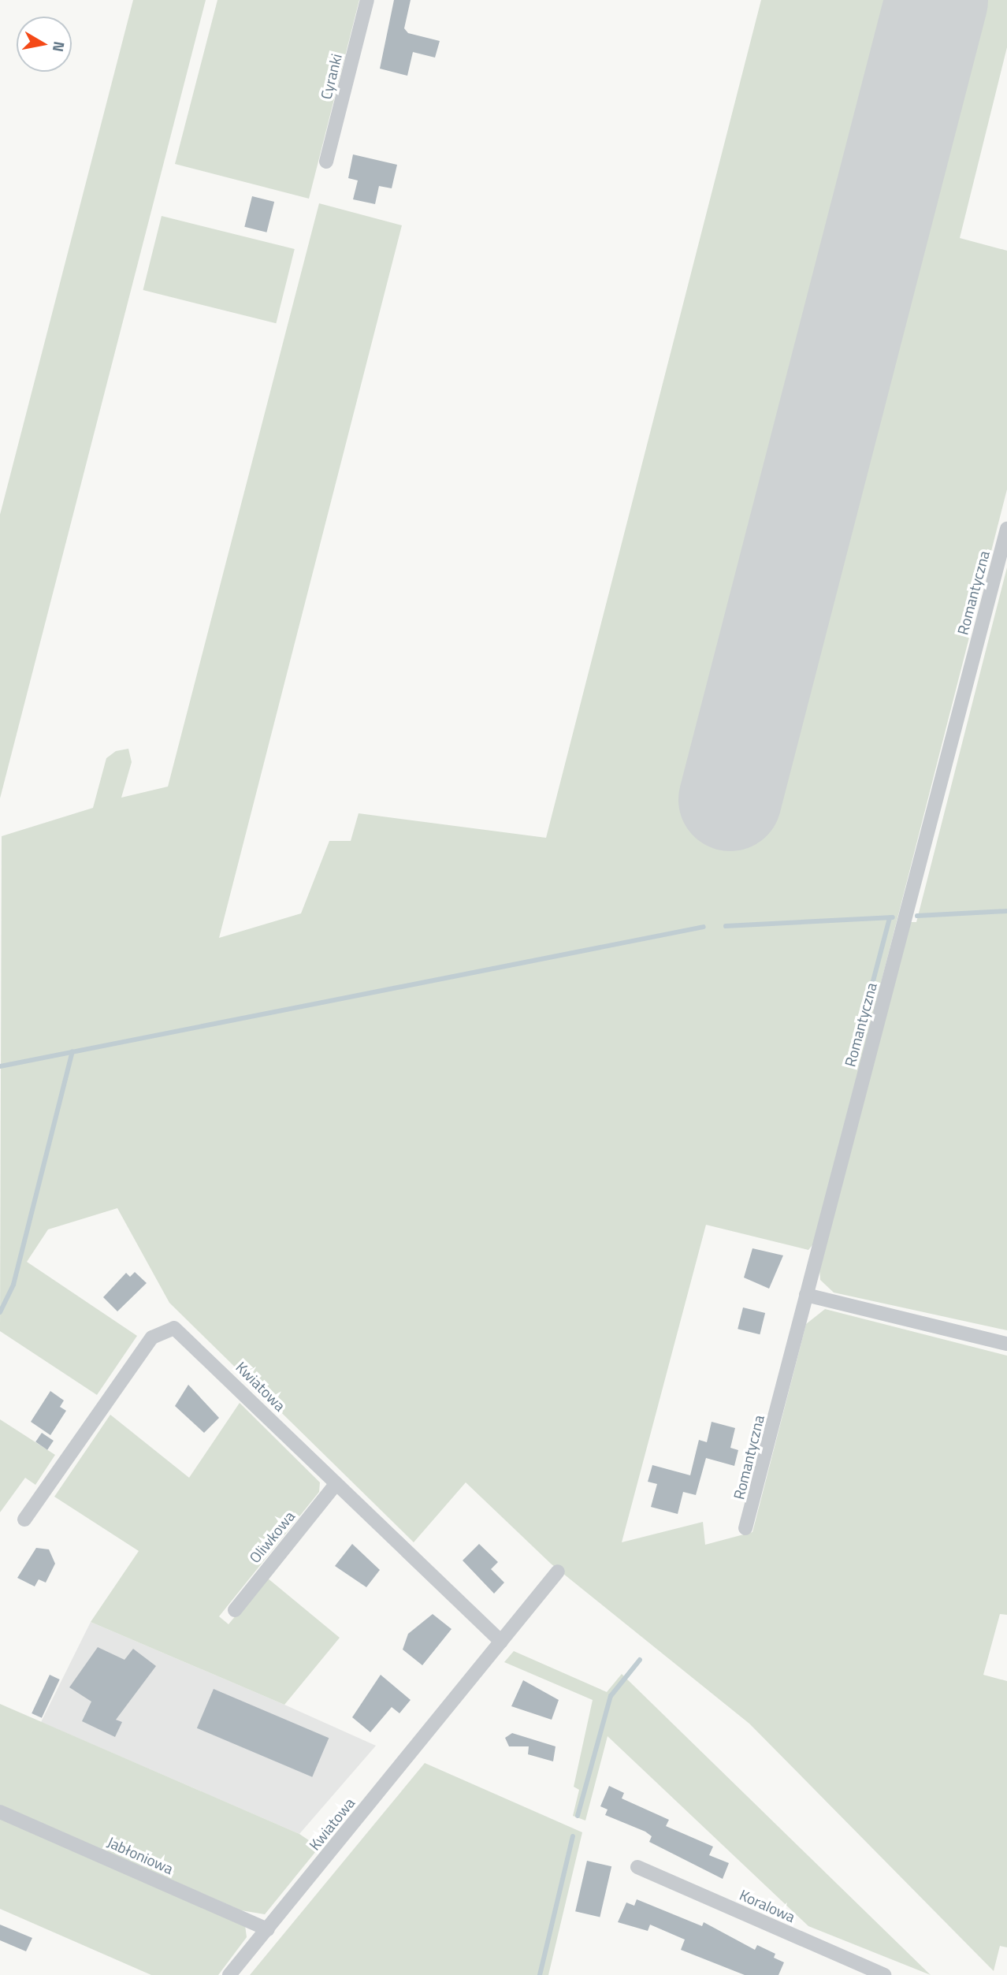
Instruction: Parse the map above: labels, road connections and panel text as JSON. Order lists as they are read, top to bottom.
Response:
{
  "streets": {
    "street": [
      "Cyranki",
      "Romantyczna",
      "Kwiatowa",
      "Oliwkowa",
      "Jabłoniowa",
      "Koralowa"
    ]
  },
  "crossings": [
    ["Kwiatowa", "Oliwkowa"],
    ["Kwiatowa", "Jabłoniowa"]
  ],
  "north": "right"
}
